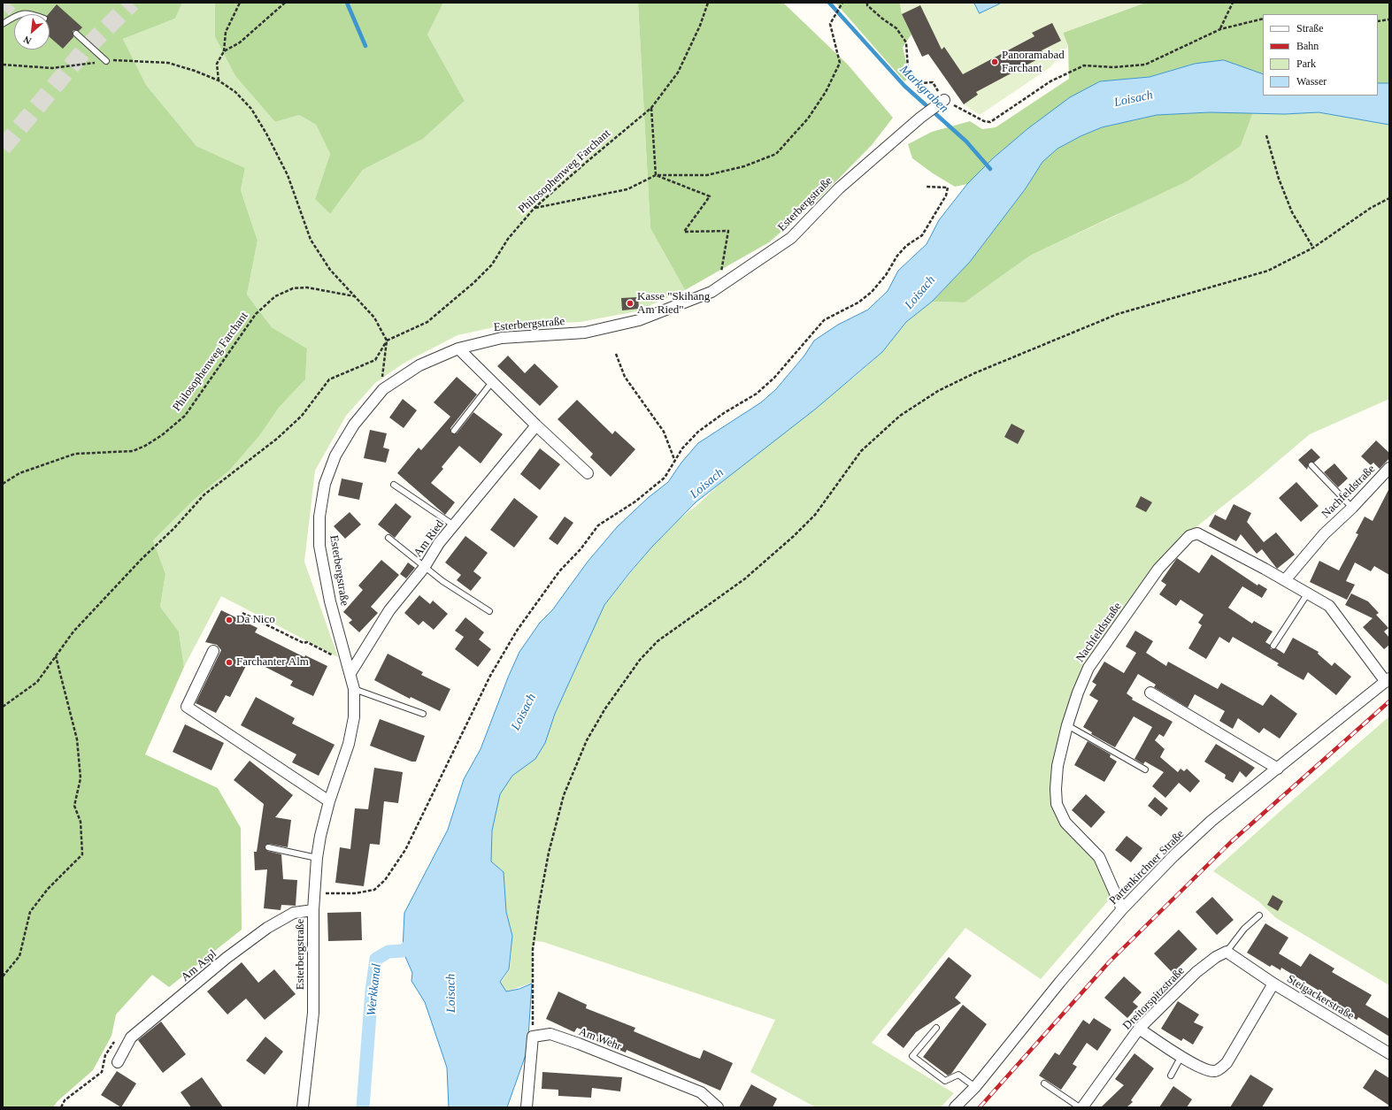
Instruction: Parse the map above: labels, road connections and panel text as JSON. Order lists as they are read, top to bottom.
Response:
{
  "streets": {
    "street": [
      "Esterbergstraße",
      "Nachfeldstraße",
      "Am Ried",
      "Partenkirchner Straße",
      "Am Aspl",
      "Steigackerstraße",
      "Dreitorspitzstraße",
      "Am Wehr"
    ],
    "path": ["Philosophenweg Farchant"]
  },
  "crossings": [
    ["Esterbergstraße", "Am Ried"],
    ["Esterbergstraße", "Am Aspl"],
    ["Nachfeldstraße", "Partenkirchner Straße"]
  ],
  "water": ["Markgraben", "Loisach", "Werkkanal"],
  "places": [
    "Panoramabad Farchant",
    "Kasse \"Skihang Am Ried\"",
    "Da Nico",
    "Farchanter Alm"
  ],
  "legend": [
    "Straße",
    "Bahn",
    "Park",
    "Wasser"
  ],
  "north": "bottom left"
}
